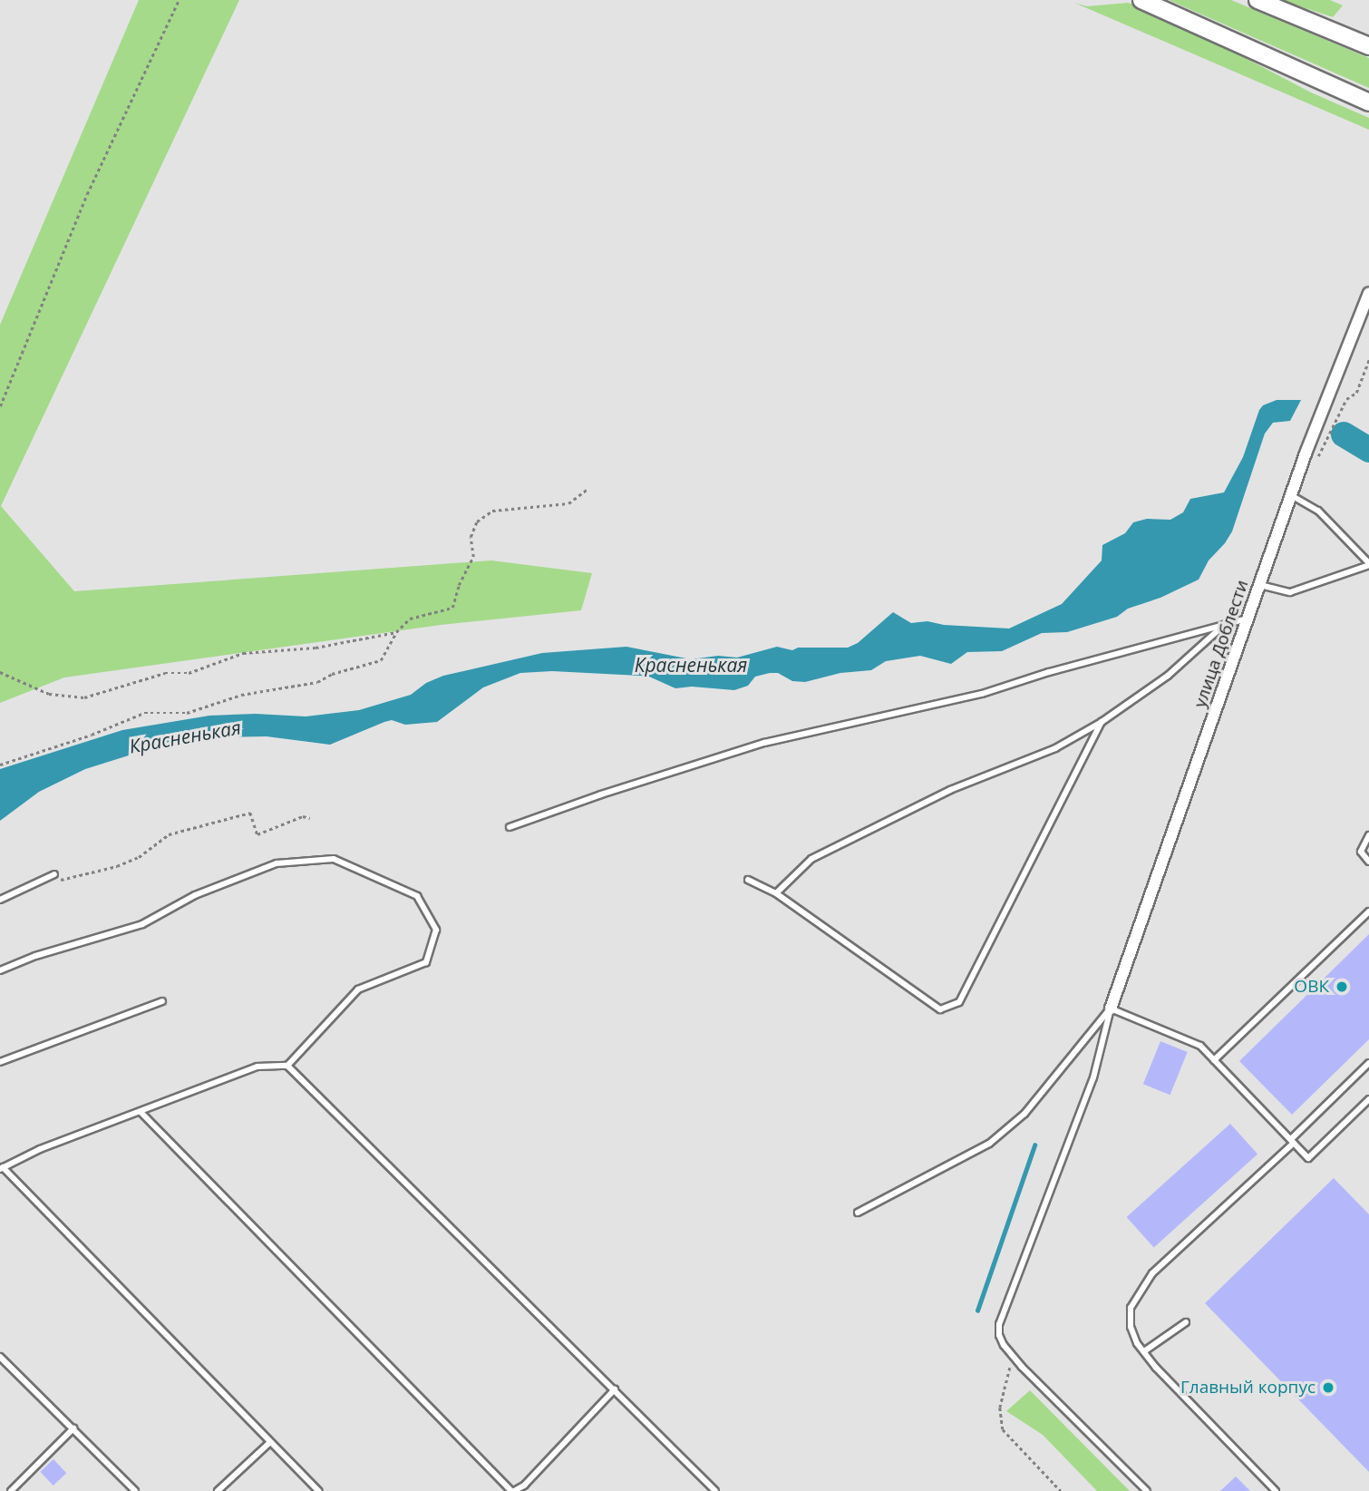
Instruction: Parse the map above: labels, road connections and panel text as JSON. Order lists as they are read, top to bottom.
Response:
{
  "streets": {
    "street": ["улица Доблести"]
  },
  "water": ["Красненькая"],
  "places": ["ОВК", "Главный корпус"]
}
